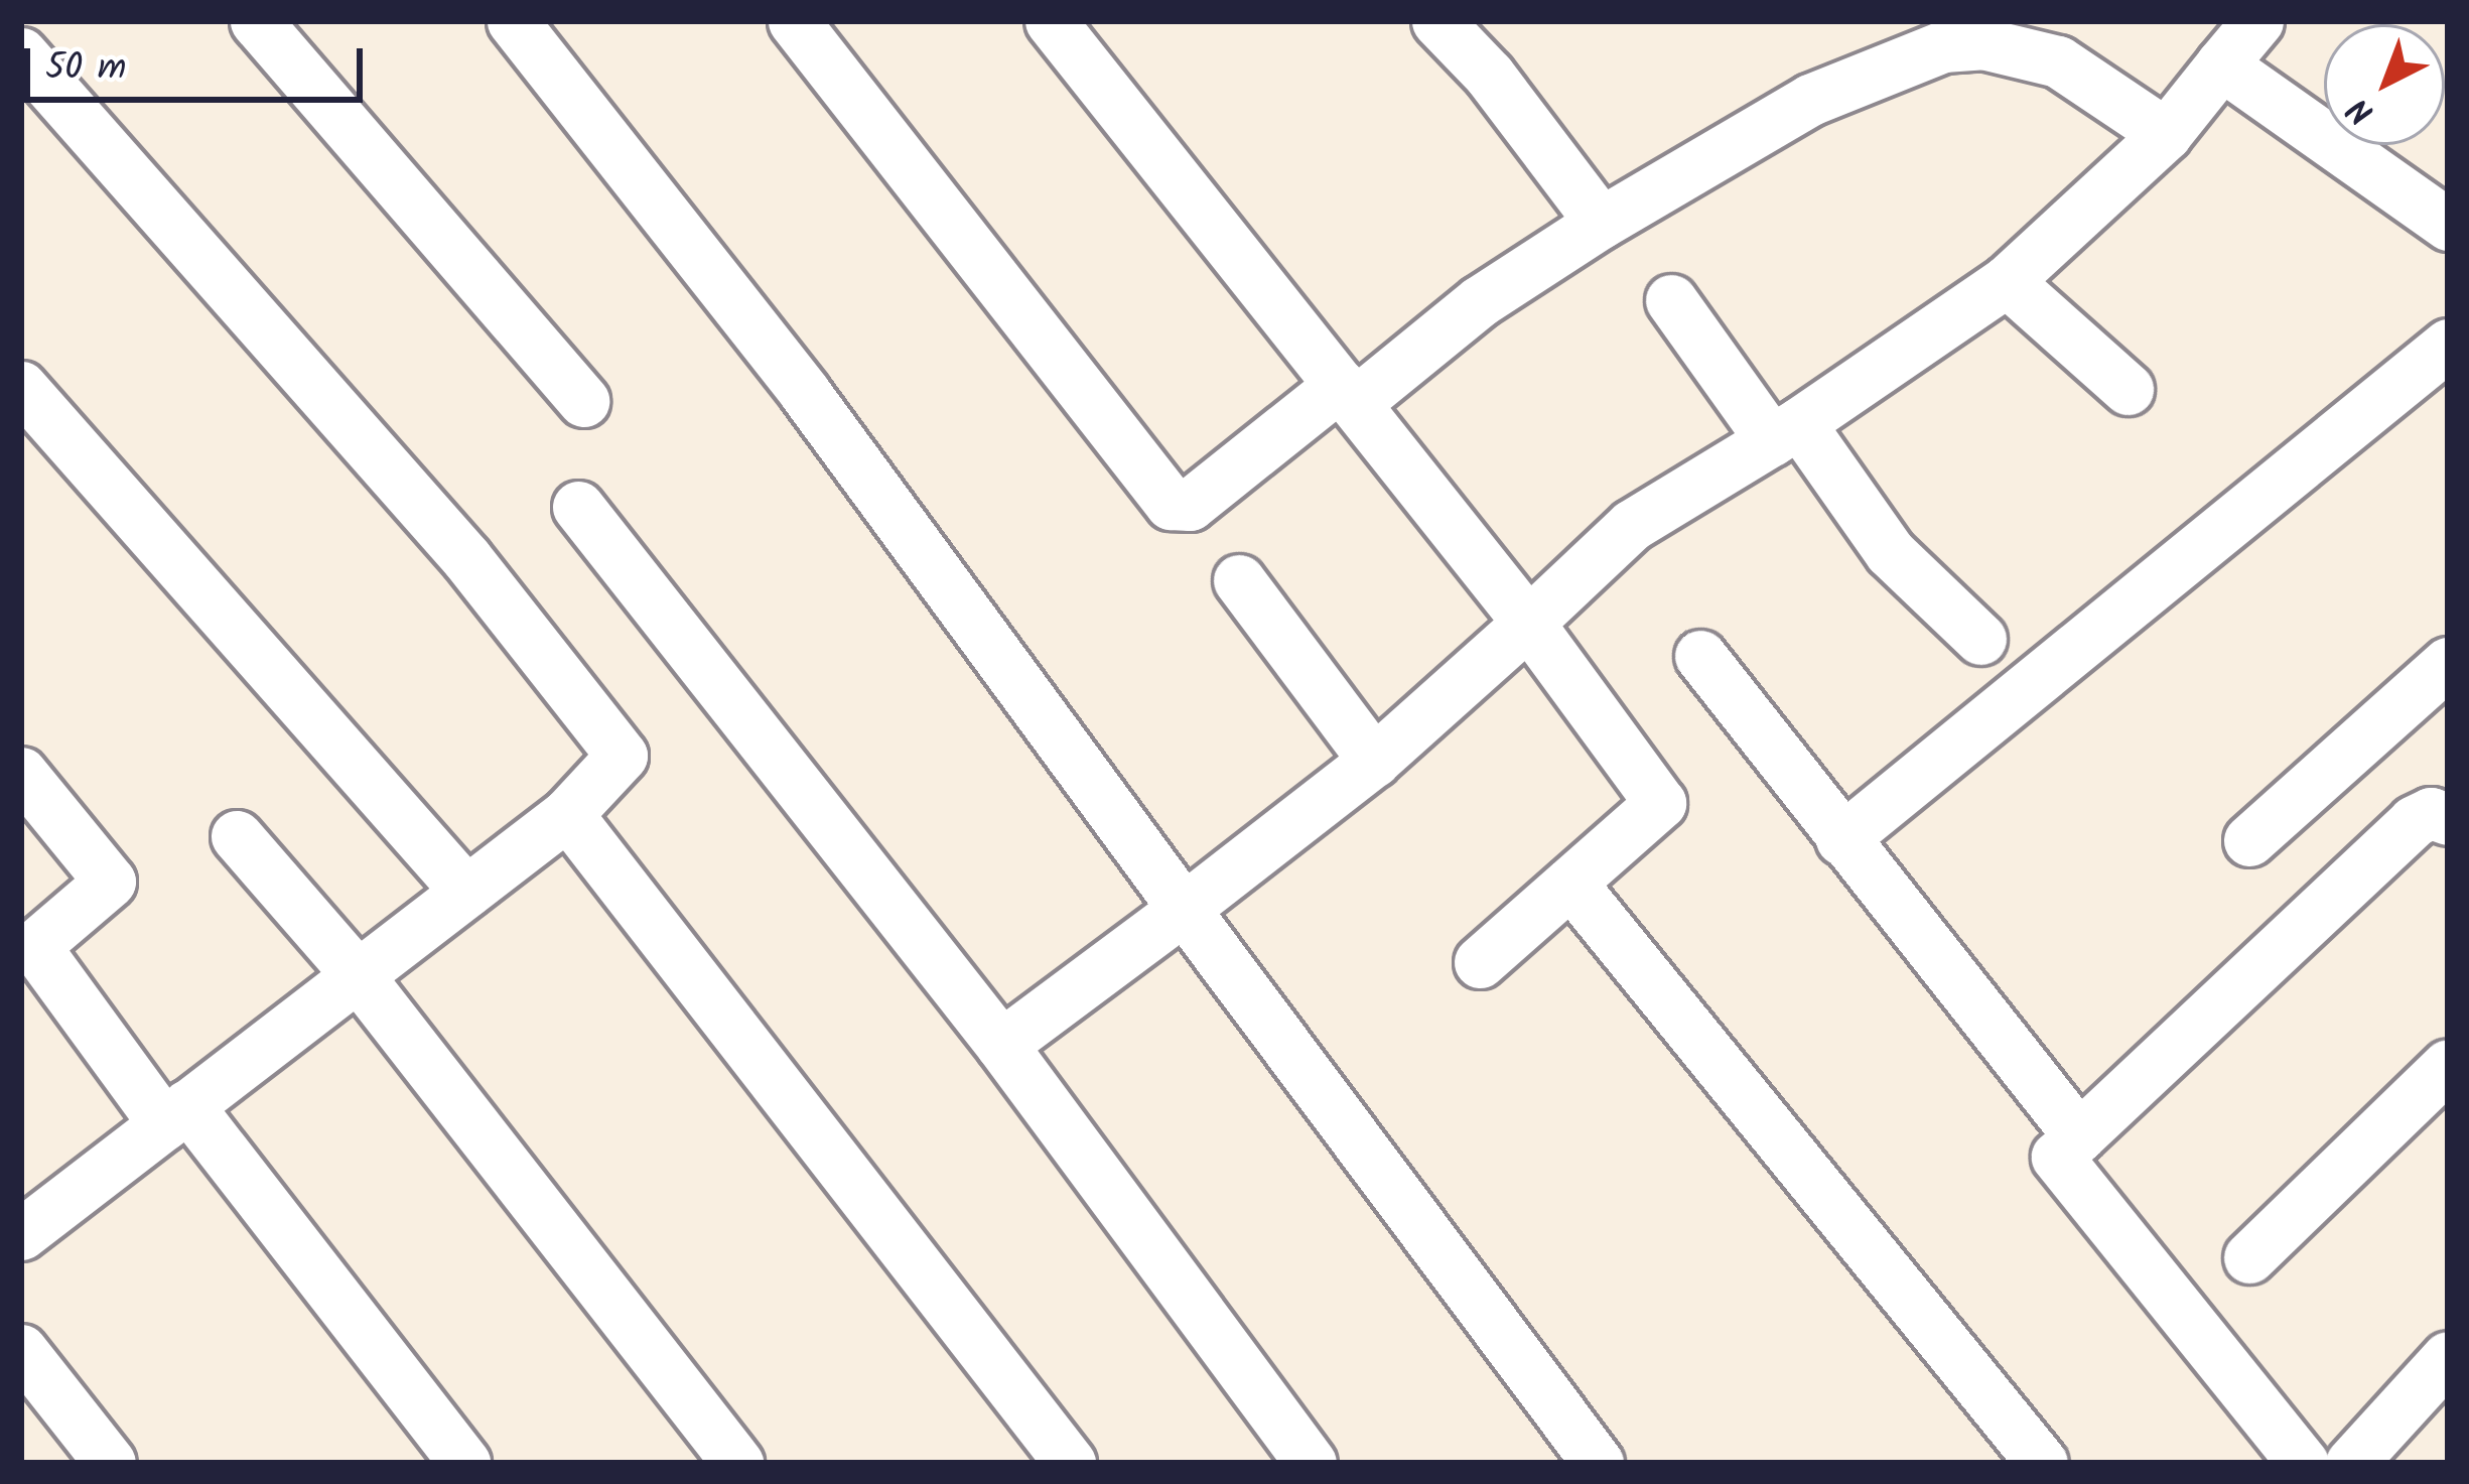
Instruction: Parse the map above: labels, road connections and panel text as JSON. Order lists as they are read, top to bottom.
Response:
{
  "scale_bar": "50 m",
  "north": "bottom left"
}
